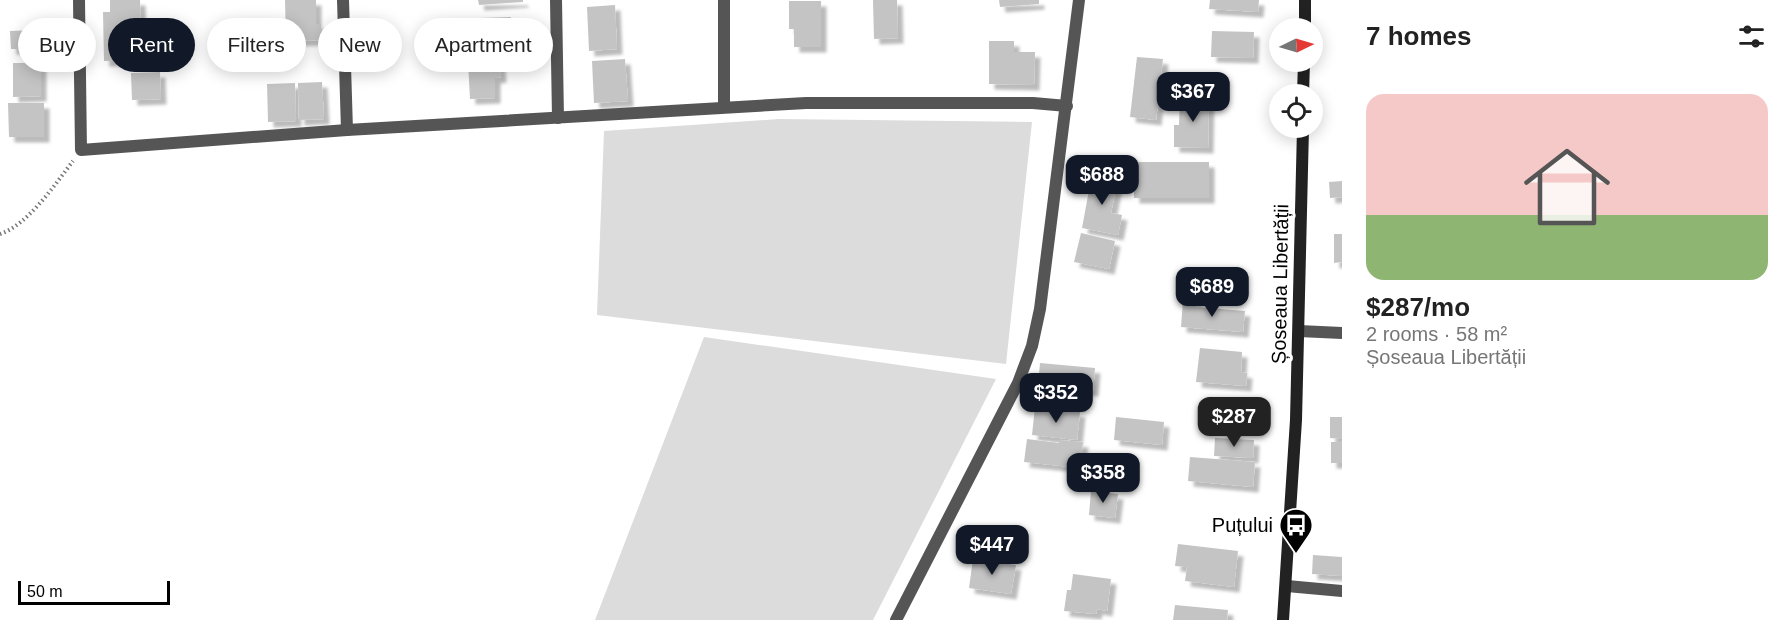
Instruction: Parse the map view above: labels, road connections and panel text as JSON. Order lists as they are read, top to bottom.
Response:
{
  "streets": {
    "main road": ["Șoseaua Libertății"]
  },
  "places": {
    "bus stop": ["Puțului"]
  },
  "scale_bar": "50 m",
  "north": "right",
  "page": {
    "heading": "7 homes",
    "chip": [
      "Buy",
      "Rent",
      "Filters",
      "New",
      "Apartment"
    ],
    "price": [
      "$367",
      "$688",
      "$689",
      "$352",
      "$287",
      "$358",
      "$447"
    ],
    "list": [
      {
        "name": "$287/mo",
        "note": "2 rooms · 58 m² · Șoseaua Libertății"
      }
    ],
    "scale": "50 m"
  }
}
